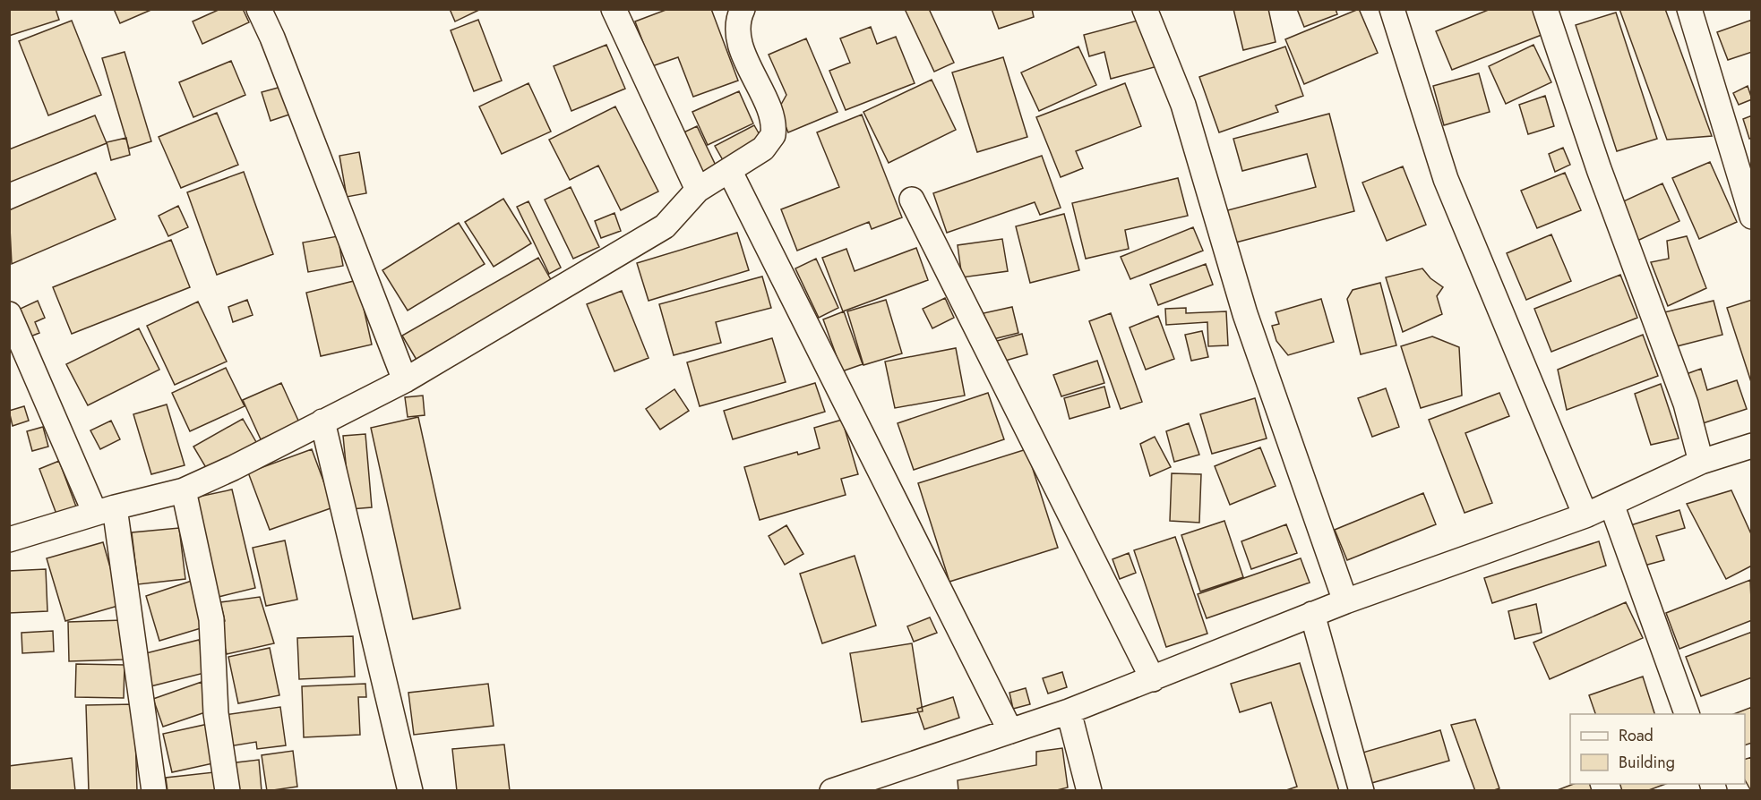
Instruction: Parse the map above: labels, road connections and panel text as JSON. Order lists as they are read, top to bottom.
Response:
{
  "legend": ["Road", "Building"]
}
